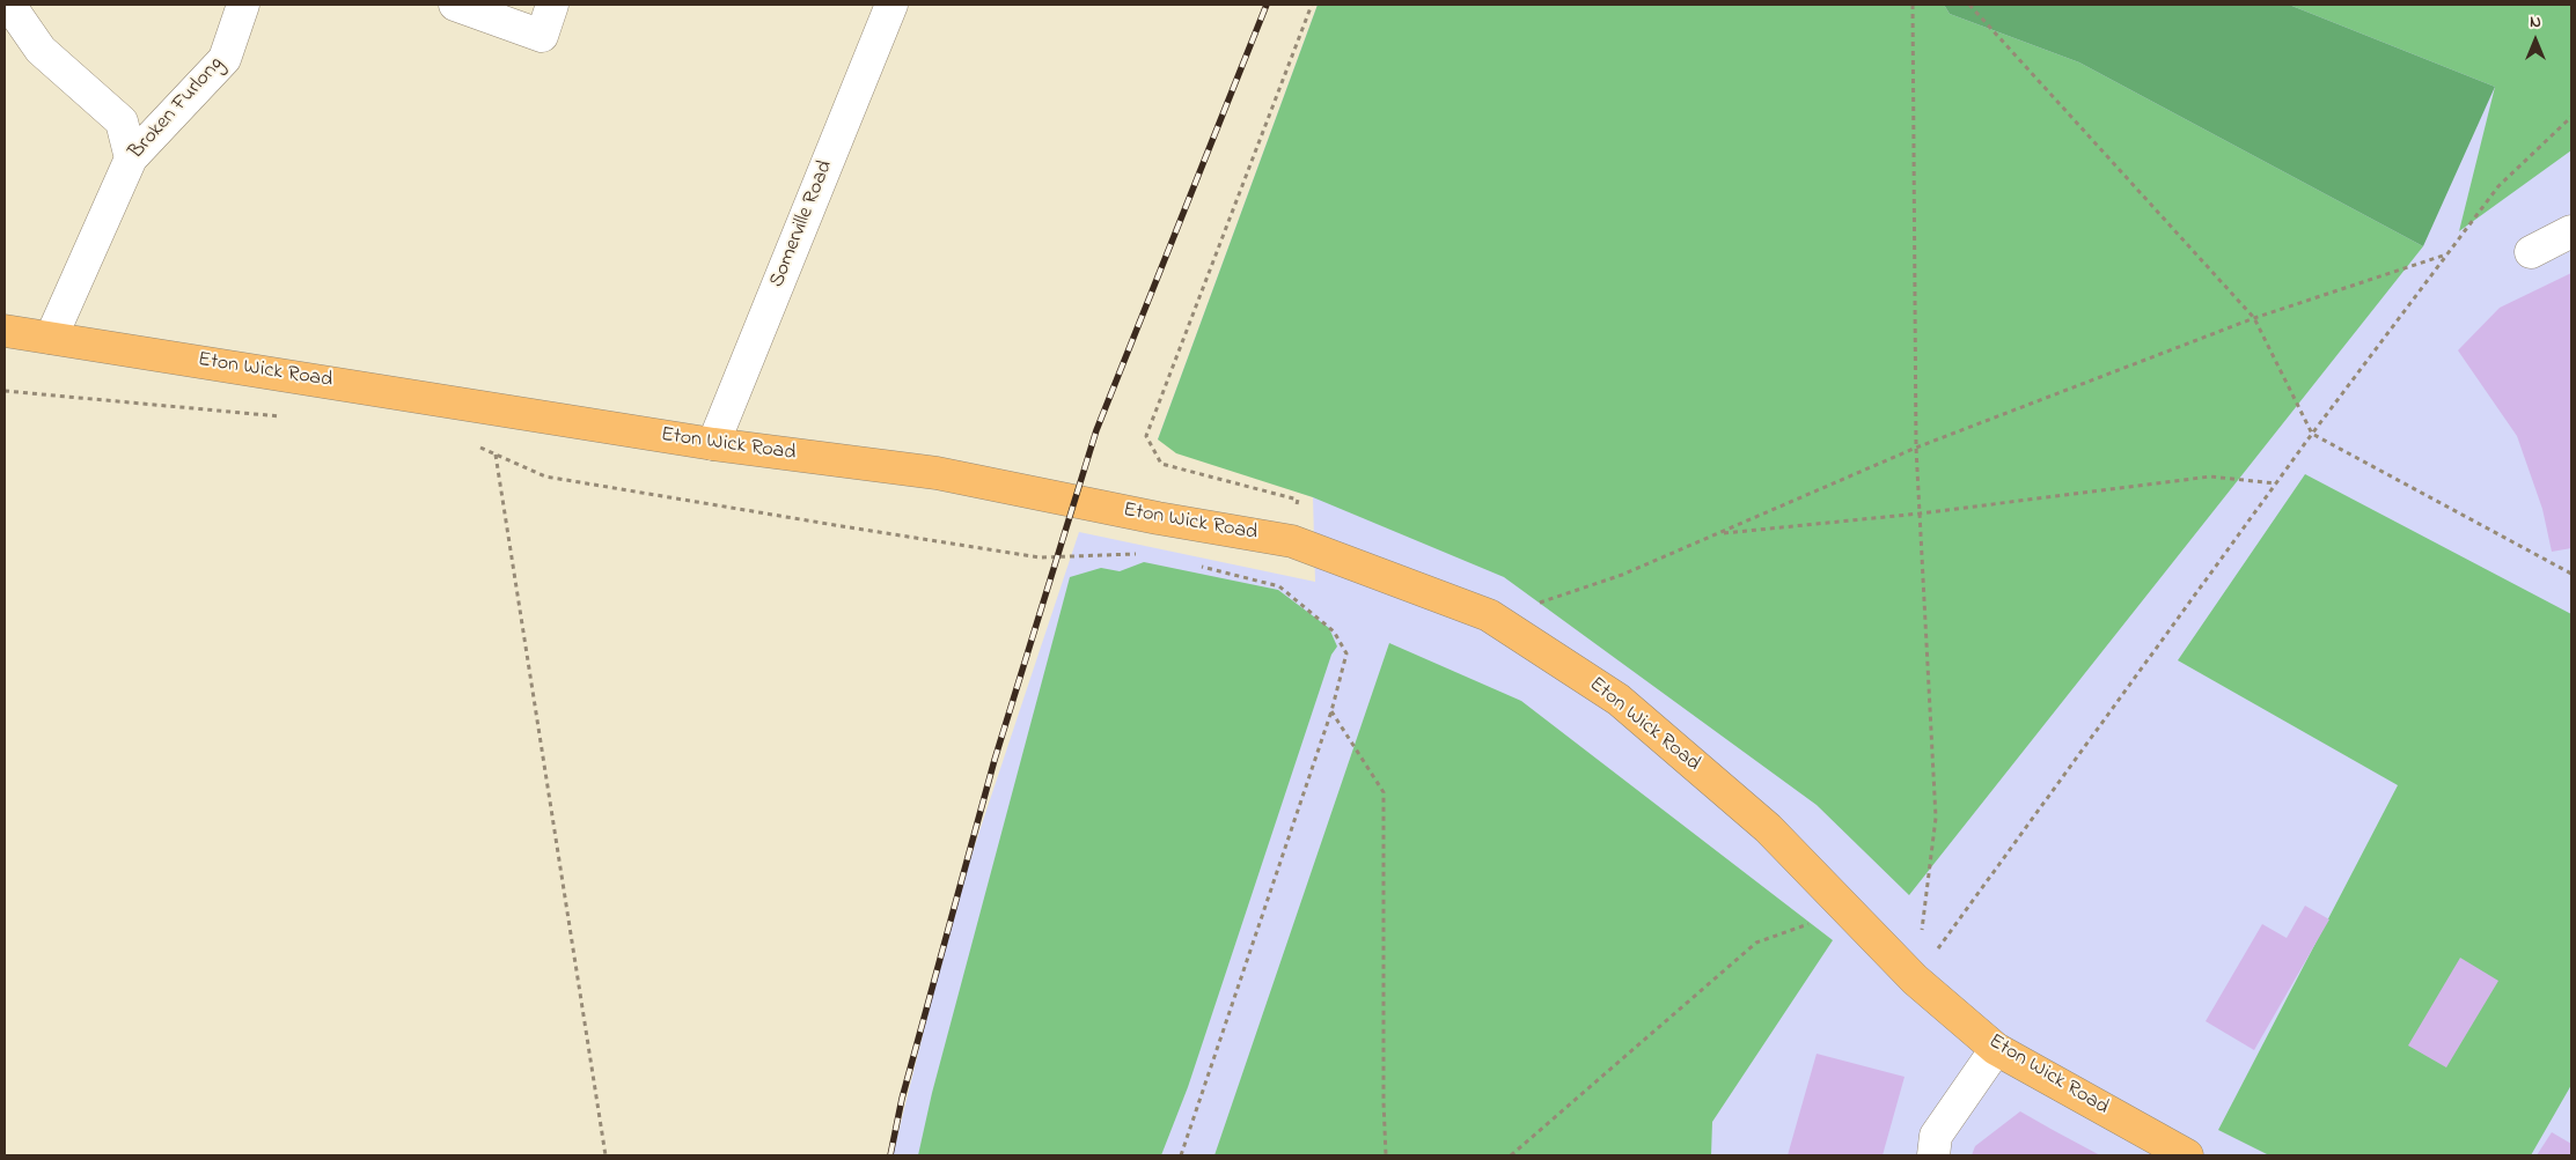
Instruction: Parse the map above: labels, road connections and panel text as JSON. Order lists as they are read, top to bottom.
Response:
{
  "streets": {
    "main road": ["Eton Wick Road"],
    "street": ["Broken Furlong", "Somerville Road"]
  },
  "crossings": [
    ["Broken Furlong", "Eton Wick Road"],
    ["Somerville Road", "Eton Wick Road"]
  ],
  "north": "top"
}
